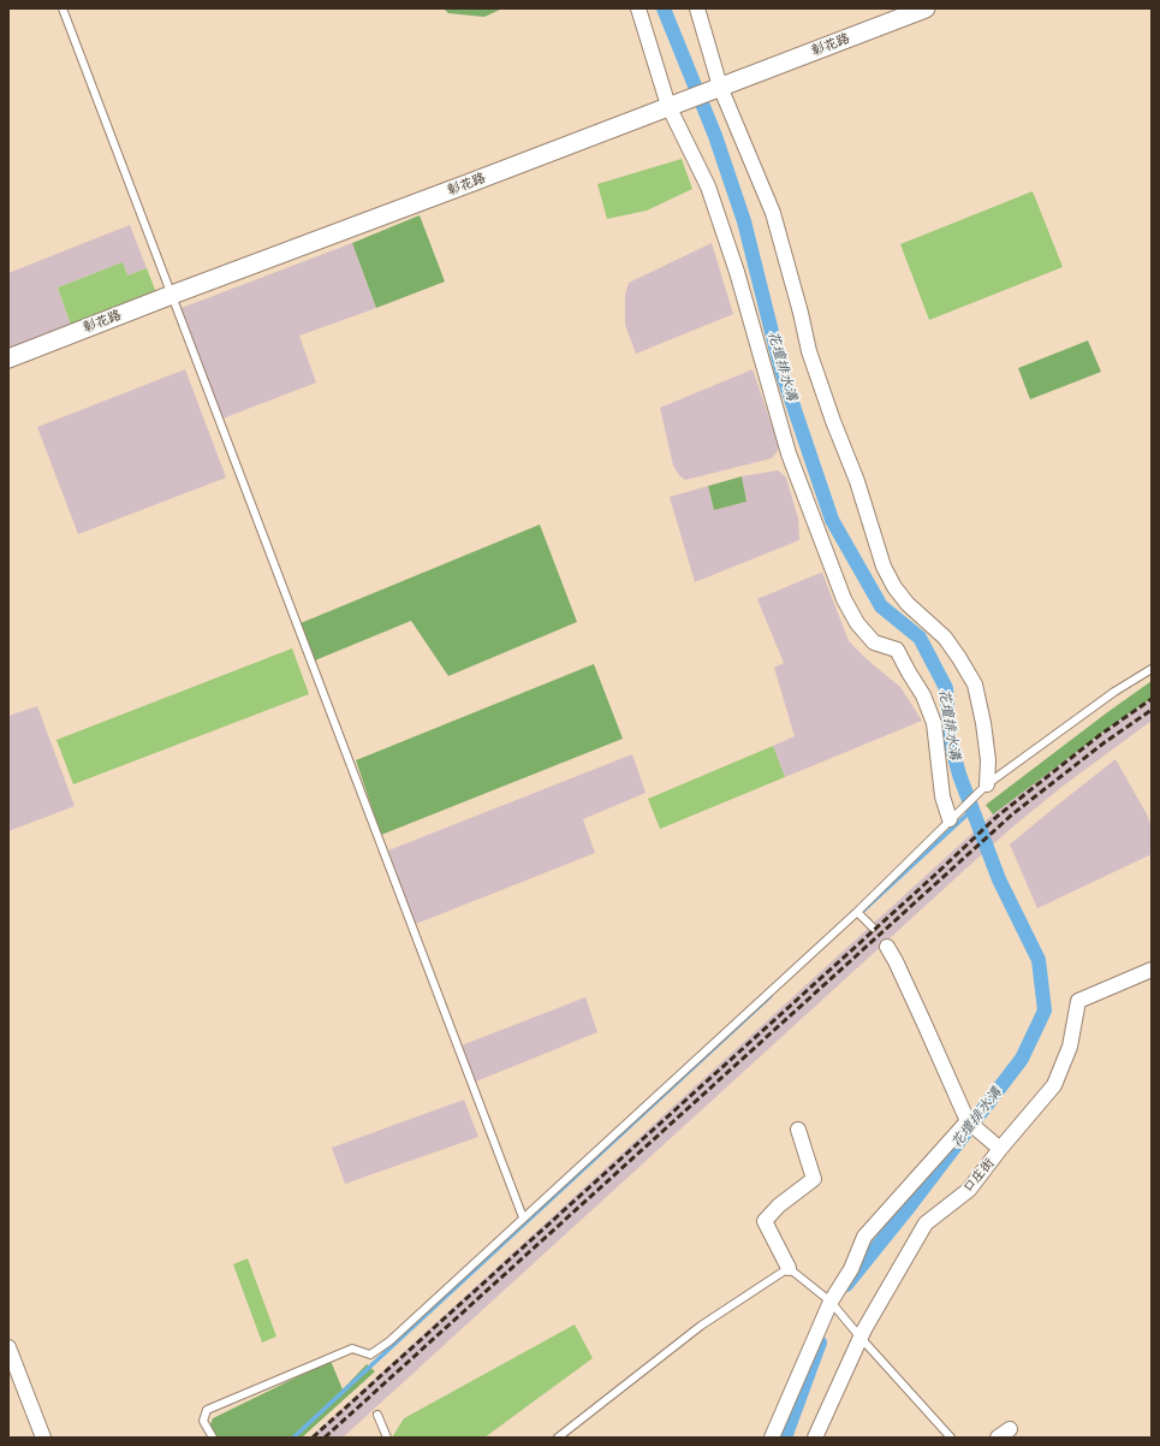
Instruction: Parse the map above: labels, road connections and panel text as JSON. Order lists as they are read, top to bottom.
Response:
{
  "streets": {
    "street": ["彰花路", "口庄街"]
  },
  "water": ["花壇排水溝"]
}
